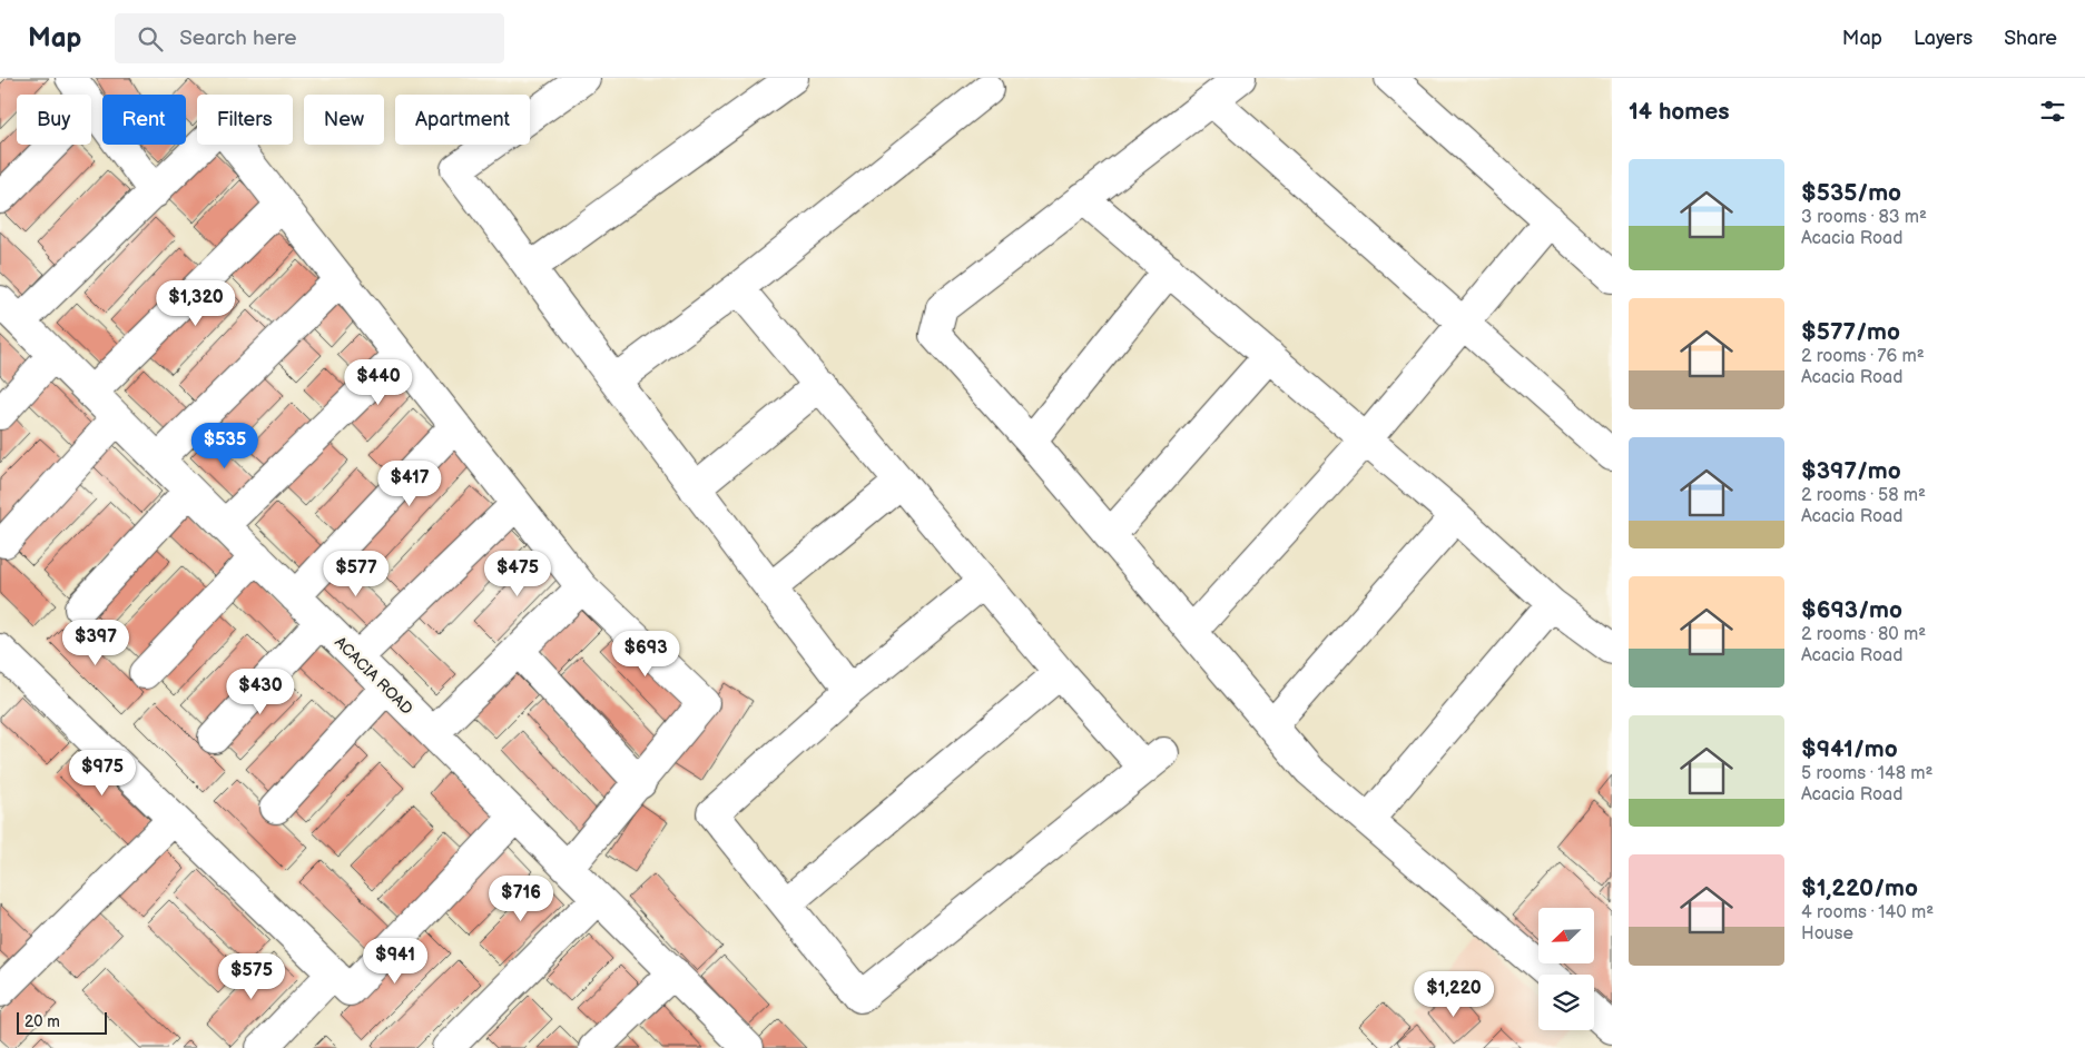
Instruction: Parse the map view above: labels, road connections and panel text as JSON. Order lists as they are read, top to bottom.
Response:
{
  "streets": {
    "street": ["ACACIA ROAD"]
  },
  "scale_bar": "20 m",
  "north": "bottom left",
  "page": {
    "header": "Map",
    "search": "Search here",
    "nav": ["Map", "Layers", "Share"],
    "heading": "14 homes",
    "chip": [
      "Buy",
      "Rent",
      "Filters",
      "New",
      "Apartment"
    ],
    "list": [
      {
        "name": "$535/mo",
        "note": "3 rooms · 83 m² · Acacia Road"
      },
      {
        "name": "$577/mo",
        "note": "2 rooms · 76 m² · Acacia Road"
      },
      {
        "name": "$397/mo",
        "note": "2 rooms · 58 m² · Acacia Road"
      },
      {
        "name": "$693/mo",
        "note": "2 rooms · 80 m² · Acacia Road"
      },
      {
        "name": "$941/mo",
        "note": "5 rooms · 148 m² · Acacia Road"
      },
      {
        "name": "$1,220/mo",
        "note": "4 rooms · 140 m² · House"
      }
    ],
    "price": [
      "$1,320",
      "$440",
      "$535",
      "$417",
      "$577",
      "$475",
      "$397",
      "$693",
      "$430",
      "$975",
      "$716",
      "$941",
      "$575",
      "$1,220"
    ],
    "scale": "20 m"
  }
}
